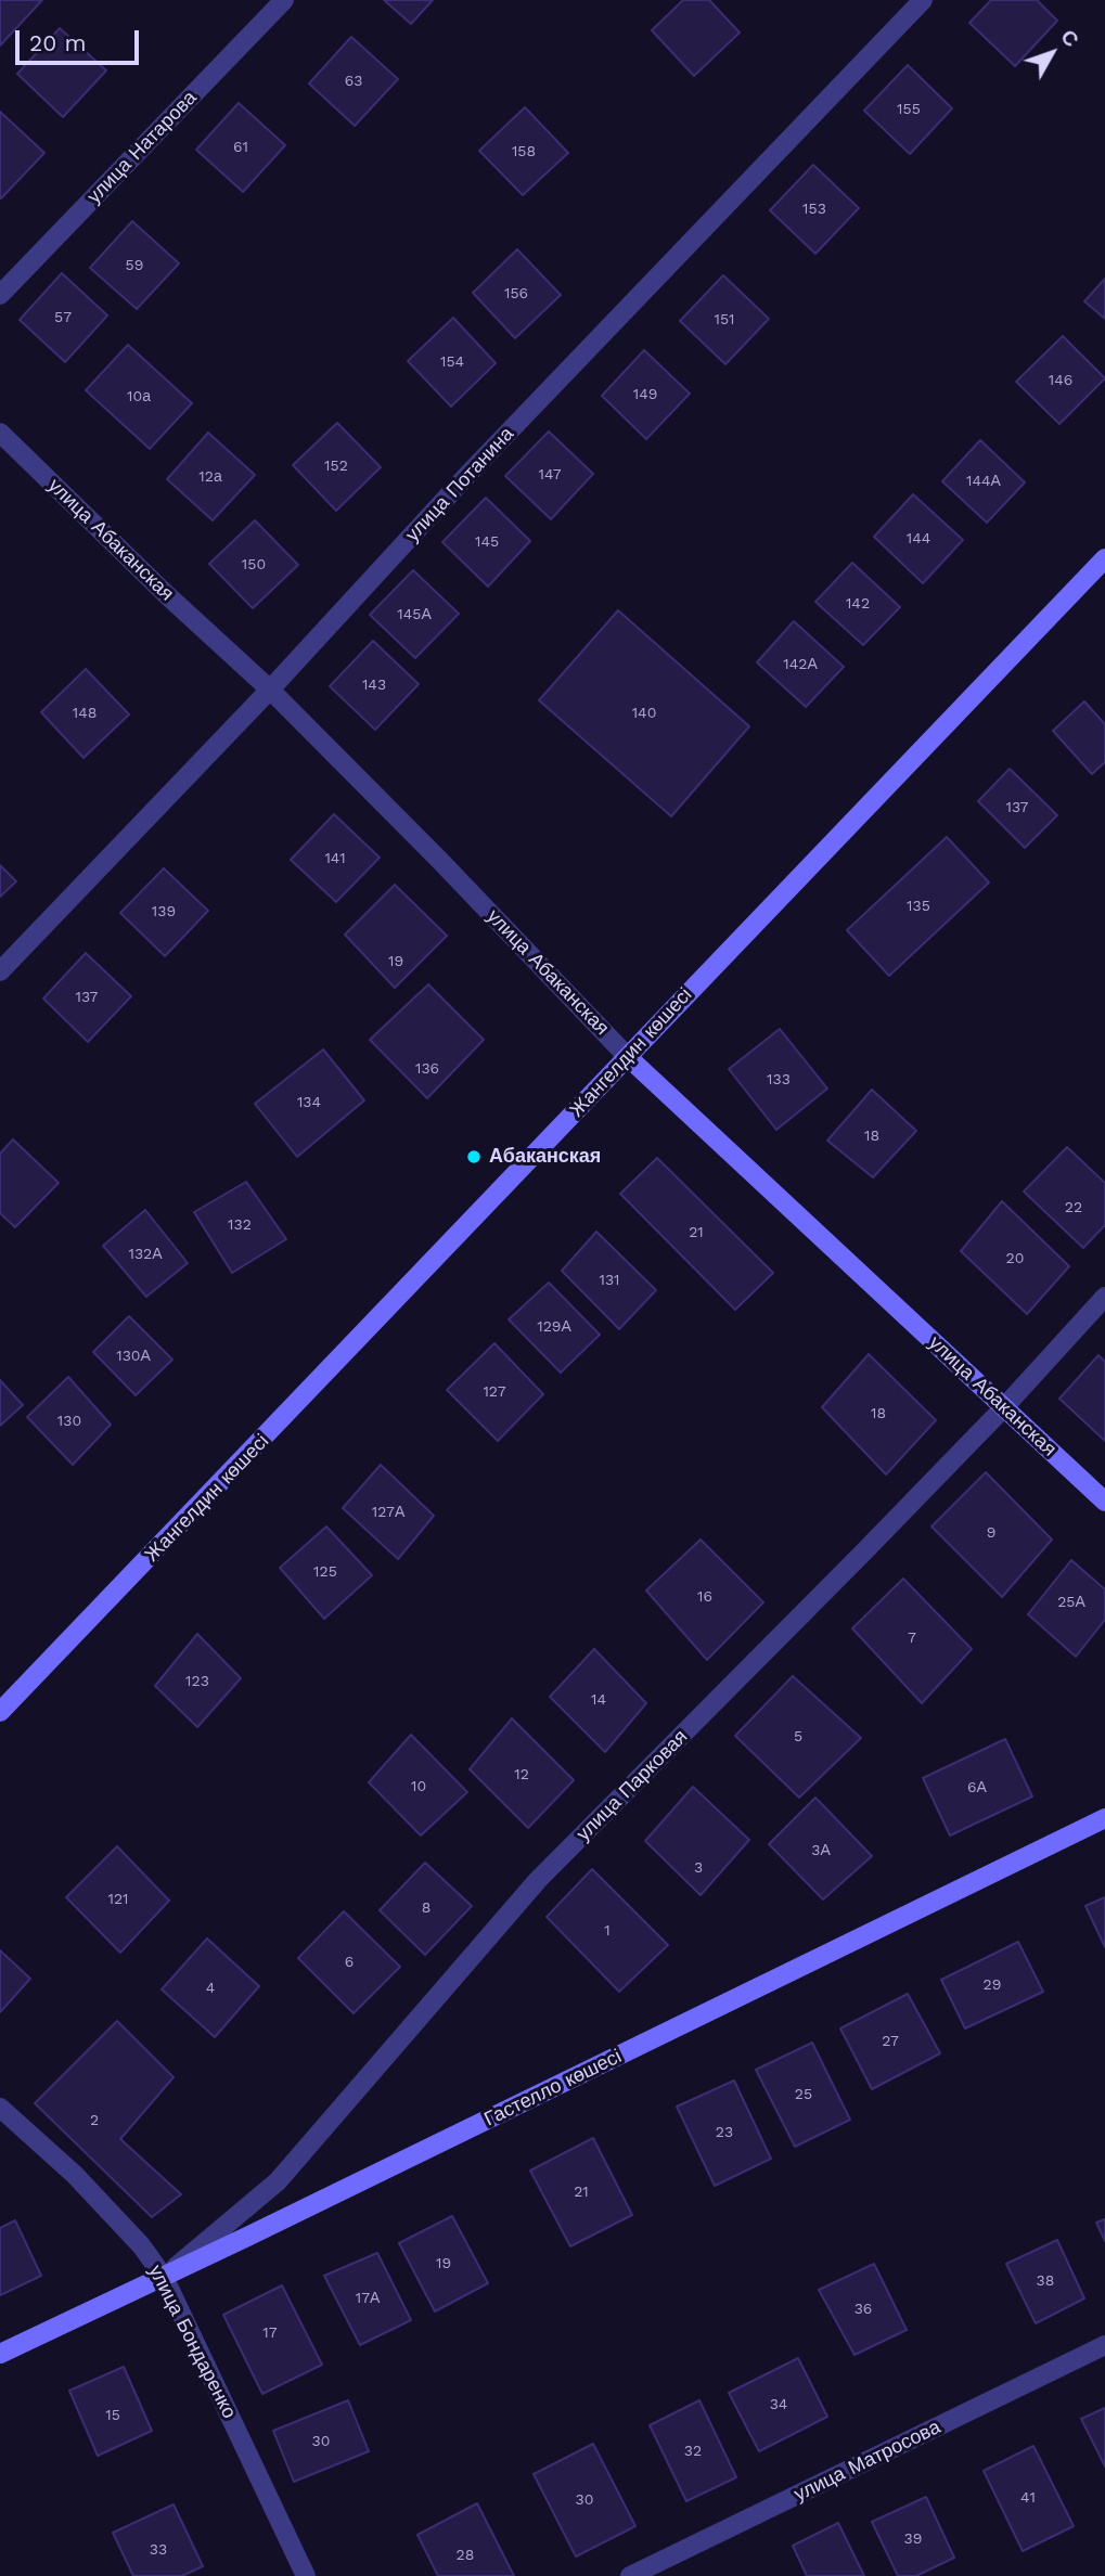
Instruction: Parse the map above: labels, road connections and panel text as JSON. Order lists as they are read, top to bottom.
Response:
{
  "streets": {
    "street": [
      "улица Натарова",
      "улица Потанина",
      "улица Абаканская",
      "Жангелдин көшесі",
      "улица Парковая",
      "Гастелло көшесі",
      "улица Бондаренко",
      "улица Матросова"
    ]
  },
  "crossings": [
    ["улица Потанина", "улица Абаканская"],
    ["улица Абаканская", "Жангелдин көшесі"],
    ["улица Абаканская", "улица Парковая"],
    ["улица Парковая", "Гастелло көшесі"],
    ["улица Парковая", "улица Бондаренко"],
    ["Гастелло көшесі", "улица Бондаренко"]
  ],
  "places": ["Абаканская"],
  "house_numbers": [
    "63",
    "155",
    "61",
    "158",
    "153",
    "59",
    "156",
    "57",
    "151",
    "154",
    "146",
    "149",
    "10а",
    "152",
    "147",
    "12а",
    "144А",
    "144",
    "145",
    "150",
    "142",
    "145А",
    "142А",
    "143",
    "148",
    "140",
    "137",
    "141",
    "135",
    "139",
    "19",
    "137",
    "136",
    "133",
    "134",
    "18",
    "22",
    "132",
    "21",
    "132А",
    "20",
    "131",
    "129А",
    "130А",
    "127",
    "18",
    "130",
    "127А",
    "9",
    "125",
    "16",
    "25А",
    "7",
    "123",
    "14",
    "5",
    "12",
    "10",
    "6А",
    "3А",
    "3",
    "121",
    "8",
    "1",
    "6",
    "29",
    "4",
    "27",
    "25",
    "2",
    "23",
    "21",
    "19",
    "38",
    "17А",
    "36",
    "17",
    "34",
    "15",
    "30",
    "32",
    "41",
    "30",
    "39",
    "33",
    "28"
  ],
  "scale_bar": "20 m",
  "north": "top right"
}
